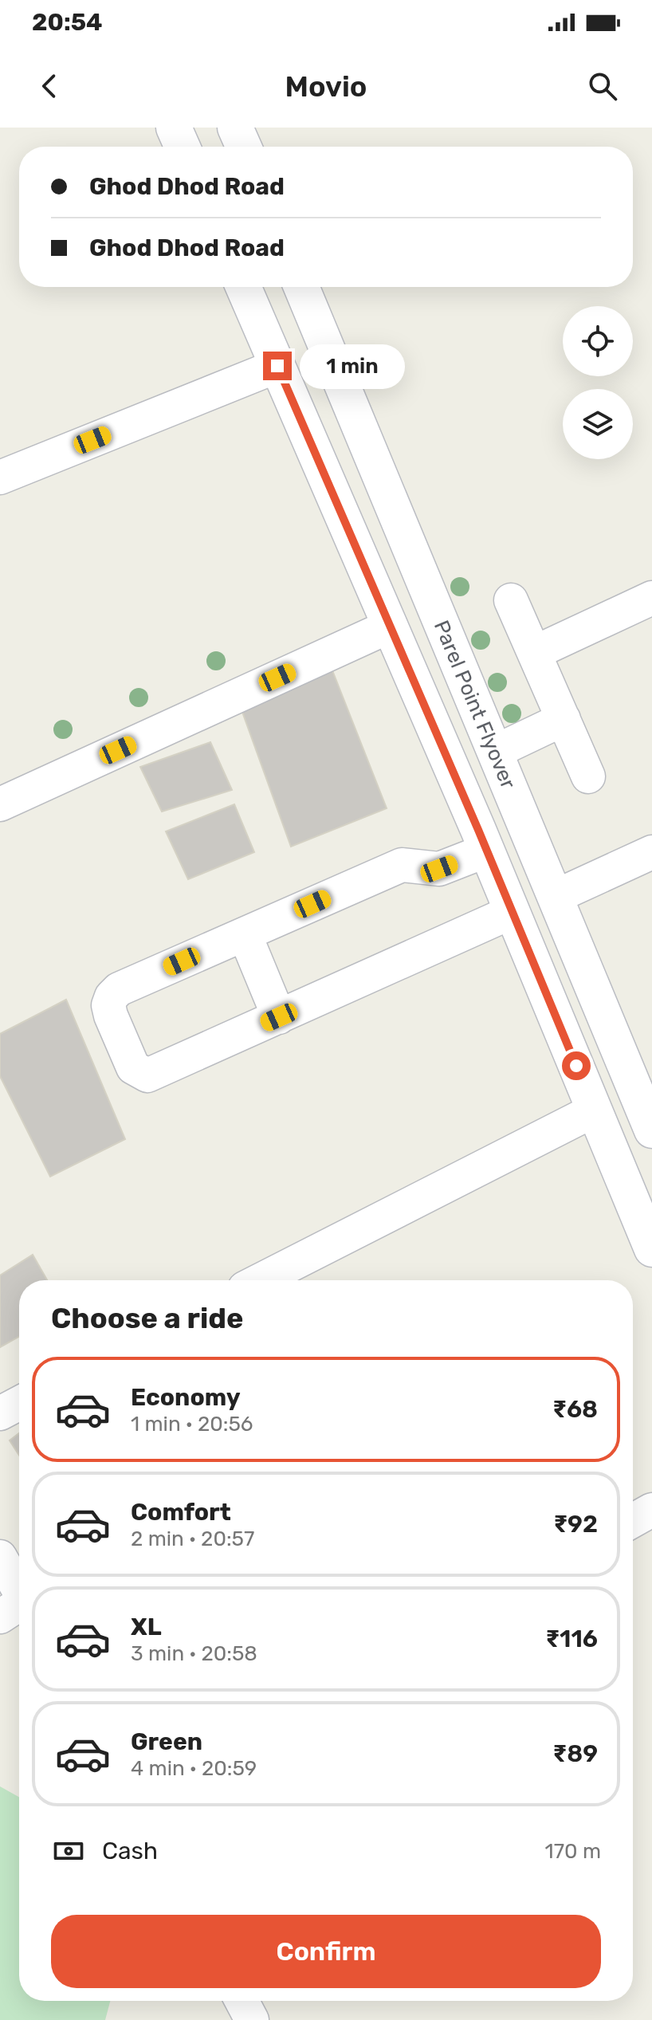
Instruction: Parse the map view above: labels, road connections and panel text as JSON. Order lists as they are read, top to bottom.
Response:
{
  "streets": {
    "main road": ["Parel Point Flyover"]
  },
  "page": {
    "status": "20:54",
    "header": "Movio",
    "banner": ["Ghod Dhod Road", "Ghod Dhod Road"],
    "bubble": "1 min",
    "heading": "Choose a ride",
    "list": [
      {
        "name": "Economy",
        "note": "1 min · 20:56",
        "value": "₹68"
      },
      {
        "name": "Comfort",
        "note": "2 min · 20:57",
        "value": "₹92"
      },
      {
        "name": "XL",
        "note": "3 min · 20:58",
        "value": "₹116"
      },
      {
        "name": "Green",
        "note": "4 min · 20:59",
        "value": "₹89"
      }
    ],
    "pay": ["Cash", "170 m"],
    "buttons": "Confirm"
  }
}
